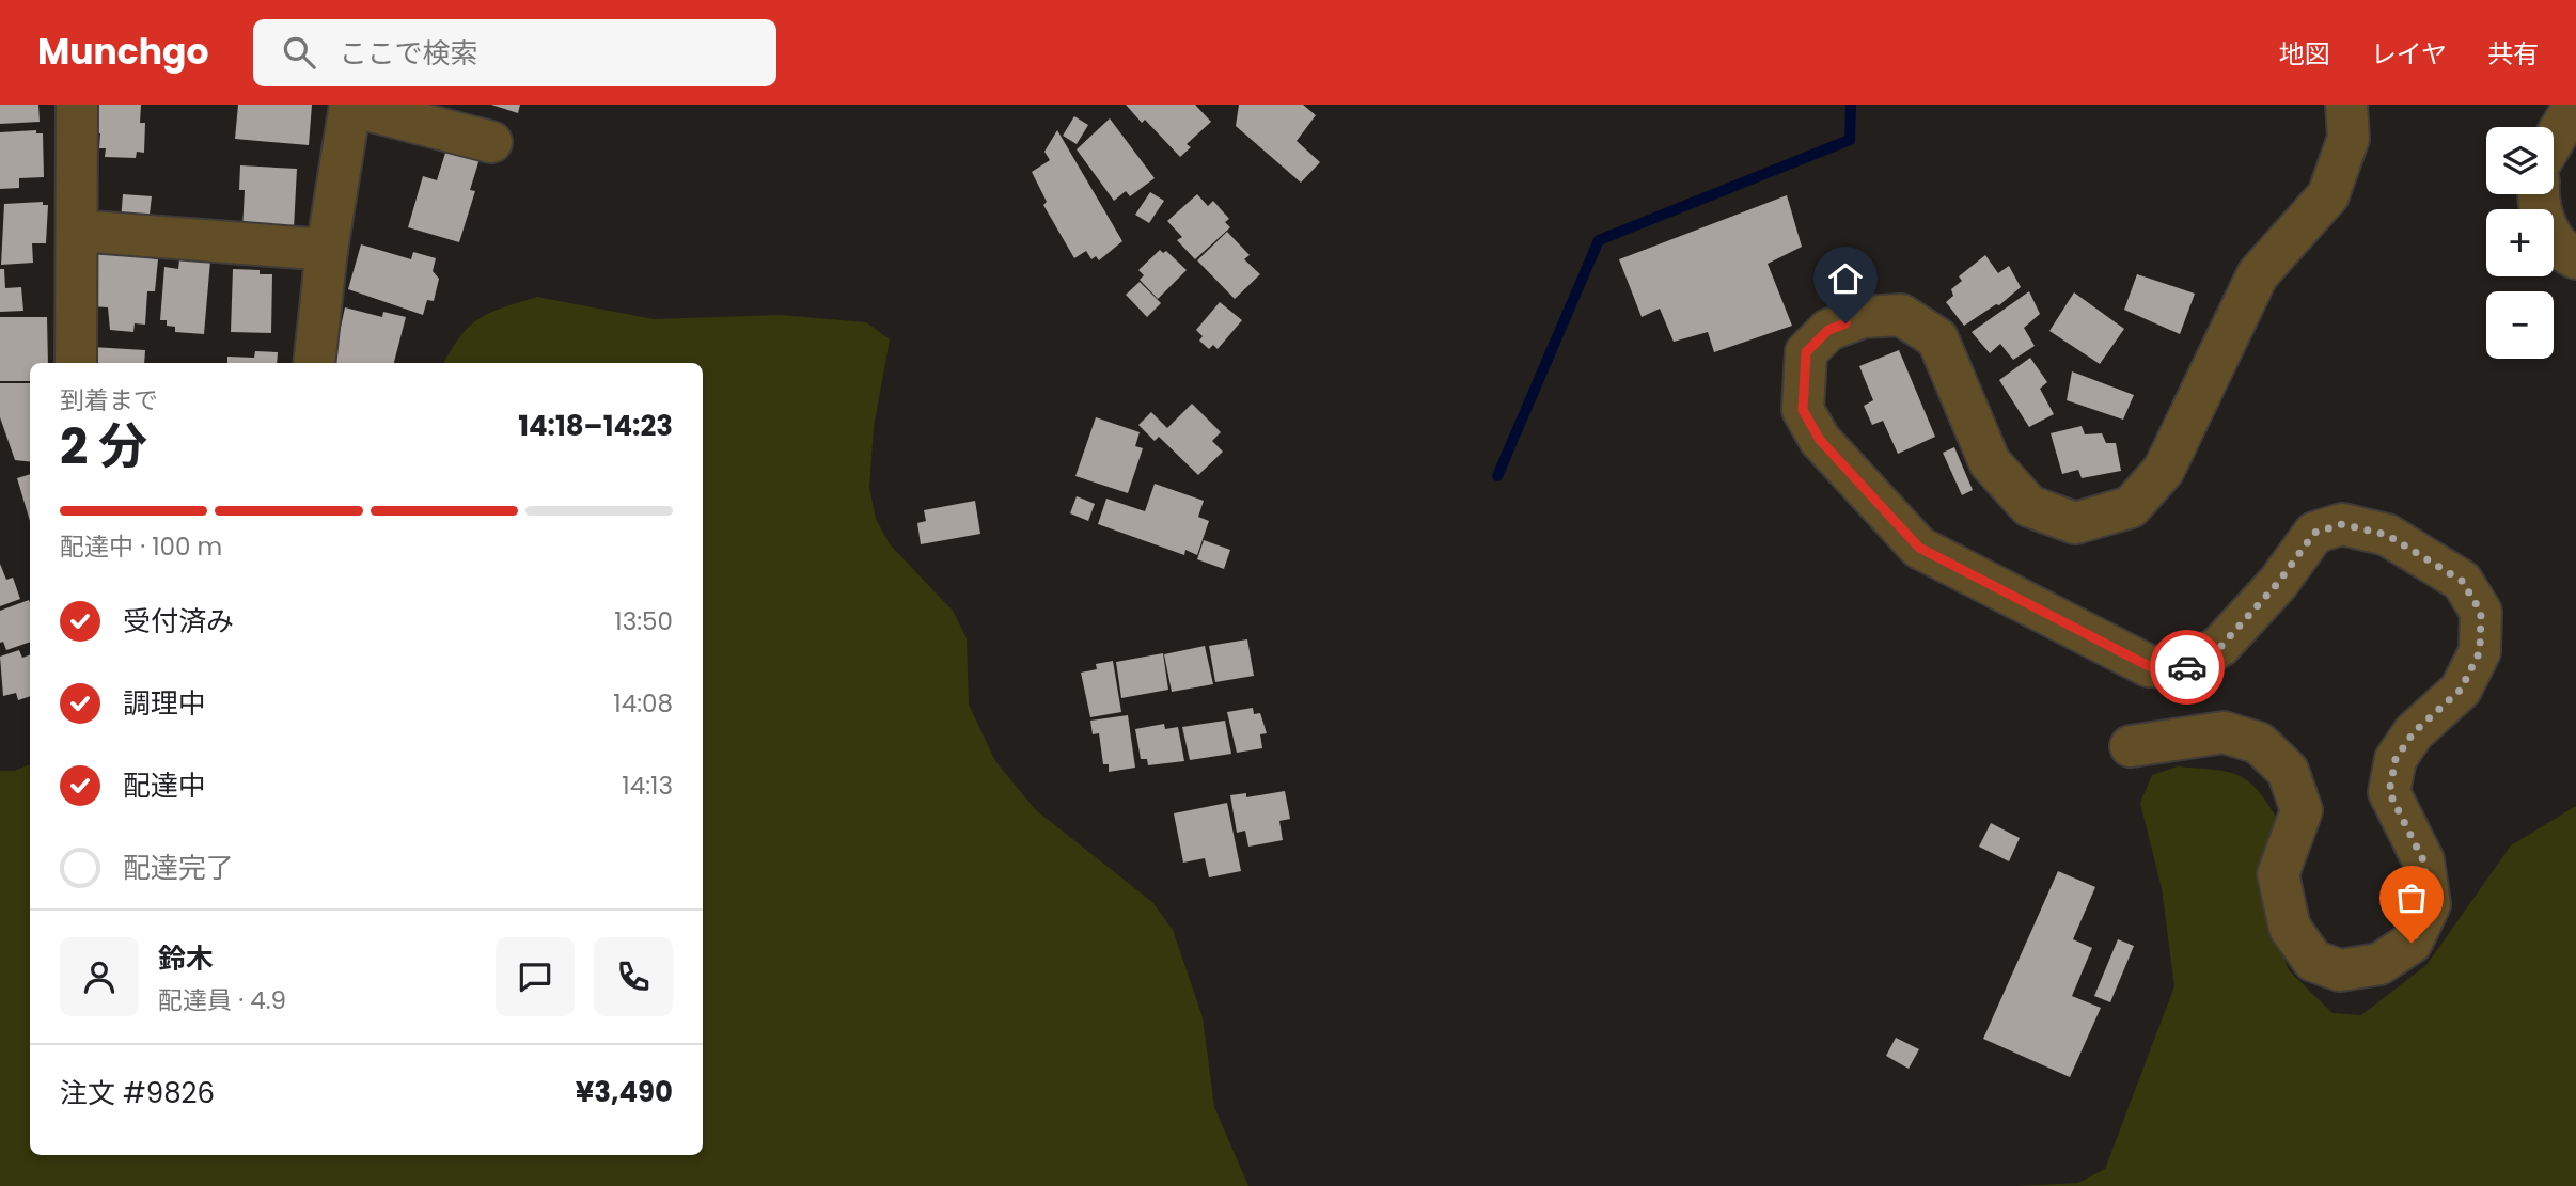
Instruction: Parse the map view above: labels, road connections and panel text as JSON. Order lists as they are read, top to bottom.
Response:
{
  "page": {
    "header": "Munchgo",
    "search": "ここで検索",
    "nav": ["地図", "レイヤ", "共有"],
    "map_buttons": ["+", "−"],
    "heading": ["2 分", "到着まで", "14:18–14:23"],
    "panel": [
      "鈴木",
      "配達員 · 4.9",
      "注文 #9826",
      "¥3,490"
    ],
    "bar": "配達中 · 100 m",
    "list": [
      ["受付済み", "13:50"],
      ["調理中", "14:08"],
      ["配達中", "14:13"],
      "配達完了"
    ]
  }
}
